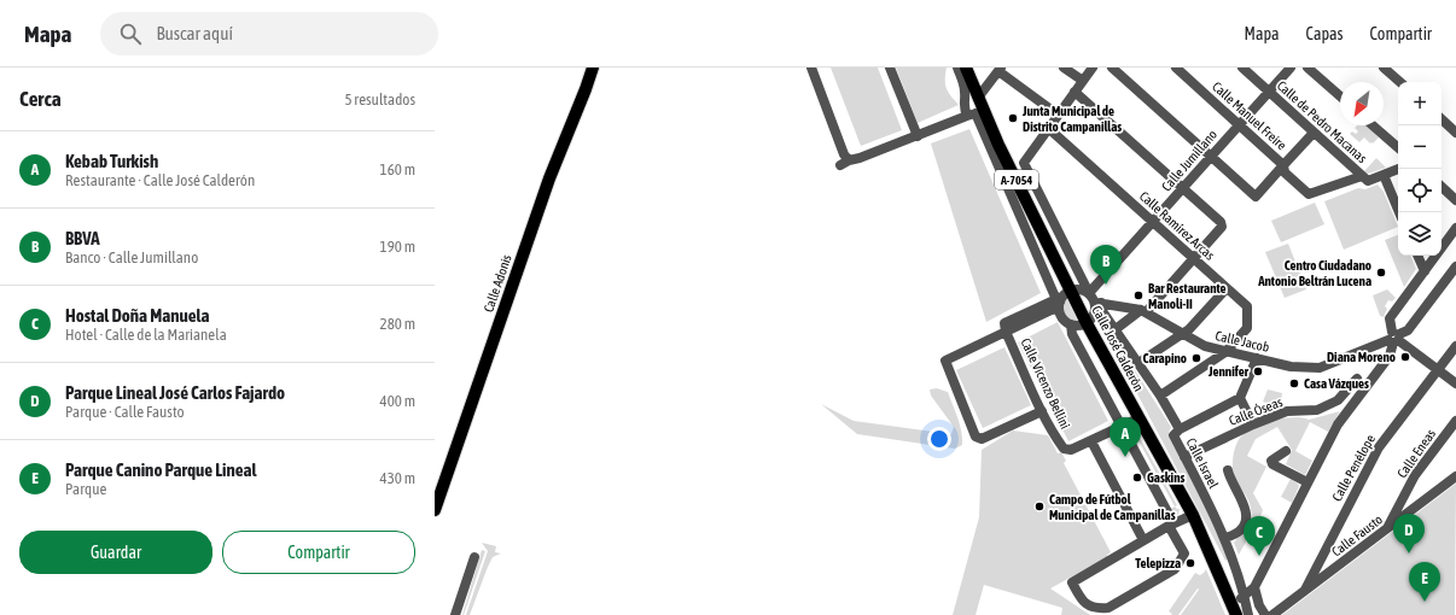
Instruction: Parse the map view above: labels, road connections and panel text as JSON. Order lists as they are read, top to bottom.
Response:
{
  "streets": {
    "main road": ["A-7054", "Calle Adonis", "Calle José Calderón"],
    "street": [
      "Calle Manuel Freire",
      "Calle de Pedro Macanas",
      "Calle Jumillano",
      "Calle Ramírez Arcas",
      "Calle Jacob",
      "Calle Vicenzo Bellini",
      "Calle Óseas",
      "Calle Eneas",
      "Calle Israel",
      "Calle Penélope",
      "Calle Fausto"
    ]
  },
  "crossings": [
    ["Calle Manuel Freire", "Calle de Pedro Macanas"],
    ["Calle Manuel Freire", "Calle Jumillano"],
    ["Calle de Pedro Macanas", "Calle Jumillano"],
    ["Calle Jumillano", "Calle Ramírez Arcas"],
    ["Calle Jumillano", "Calle Israel"],
    ["Calle Ramírez Arcas", "Calle Jacob"],
    ["Calle Ramírez Arcas", "Calle Israel"],
    ["Calle Jacob", "Calle Israel"],
    ["Calle José Calderón", "Calle Vicenzo Bellini"],
    ["Calle Óseas", "Calle Israel"],
    ["Calle Eneas", "Calle Fausto"],
    ["Calle Penélope", "Calle Fausto"]
  ],
  "places": [
    "Junta Municipal de Distrito Campanillas",
    "Centro Ciudadano Antonio Beltrán Lucena",
    "Bar Restaurante Manoli-II",
    "Diana Moreno",
    "Carapino",
    "Jennifer",
    "Casa Vázques",
    "Gaskins",
    "Campo de Fútbol Municipal de Campanillas",
    "Telepizza"
  ],
  "north": "bottom left",
  "page": {
    "header": "Mapa",
    "search": "Buscar aquí",
    "nav": ["Mapa", "Capas", "Compartir"],
    "heading": ["Cerca", "5 resultados"],
    "map_buttons": ["+", "−"],
    "list": [
      {
        "mark": "A",
        "name": "Kebab Turkish",
        "note": "Restaurante · Calle José Calderón",
        "value": "160 m"
      },
      {
        "mark": "B",
        "name": "BBVA",
        "note": "Banco · Calle Jumillano",
        "value": "190 m"
      },
      {
        "mark": "C",
        "name": "Hostal Doña Manuela",
        "note": "Hotel · Calle de la Marianela",
        "value": "280 m"
      },
      {
        "mark": "D",
        "name": "Parque Lineal José Carlos Fajardo",
        "note": "Parque · Calle Fausto",
        "value": "400 m"
      },
      {
        "mark": "E",
        "name": "Parque Canino Parque Lineal",
        "note": "Parque",
        "value": "430 m"
      }
    ],
    "pins": [
      "B",
      "A",
      "D",
      "C",
      "E"
    ],
    "buttons": ["Guardar", "Compartir"]
  }
}
